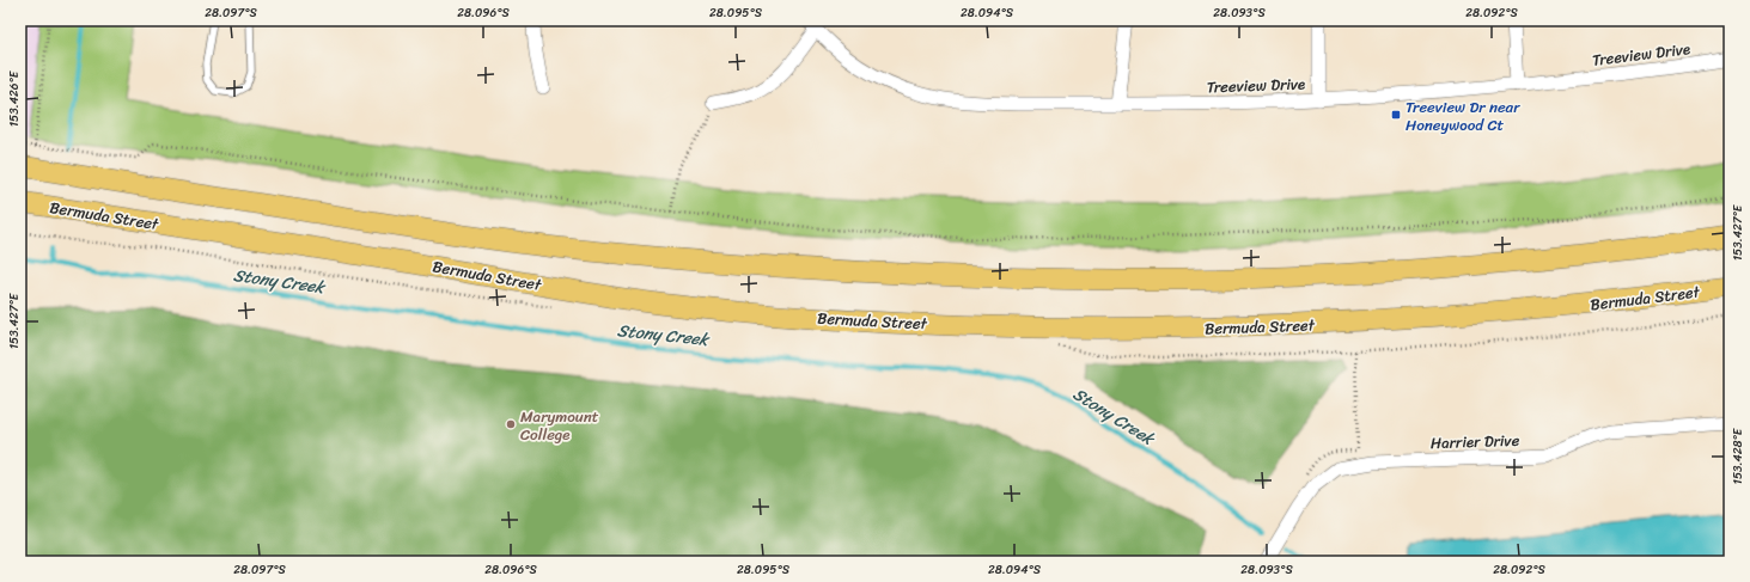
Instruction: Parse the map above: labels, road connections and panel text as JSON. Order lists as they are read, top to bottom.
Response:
{
  "streets": {
    "main road": ["Bermuda Street"],
    "street": ["Treeview Drive", "Harrier Drive"]
  },
  "water": ["Stony Creek"],
  "places": {
    "transit": ["Treeview Dr near Honeywood Ct"],
    "other": ["Marymount College"]
  },
  "coordinates": [
    "28.097°S",
    "28.096°S",
    "28.095°S",
    "28.094°S",
    "28.093°S",
    "28.092°S",
    "153.426°E",
    "153.427°E",
    "153.428°E"
  ]
}
